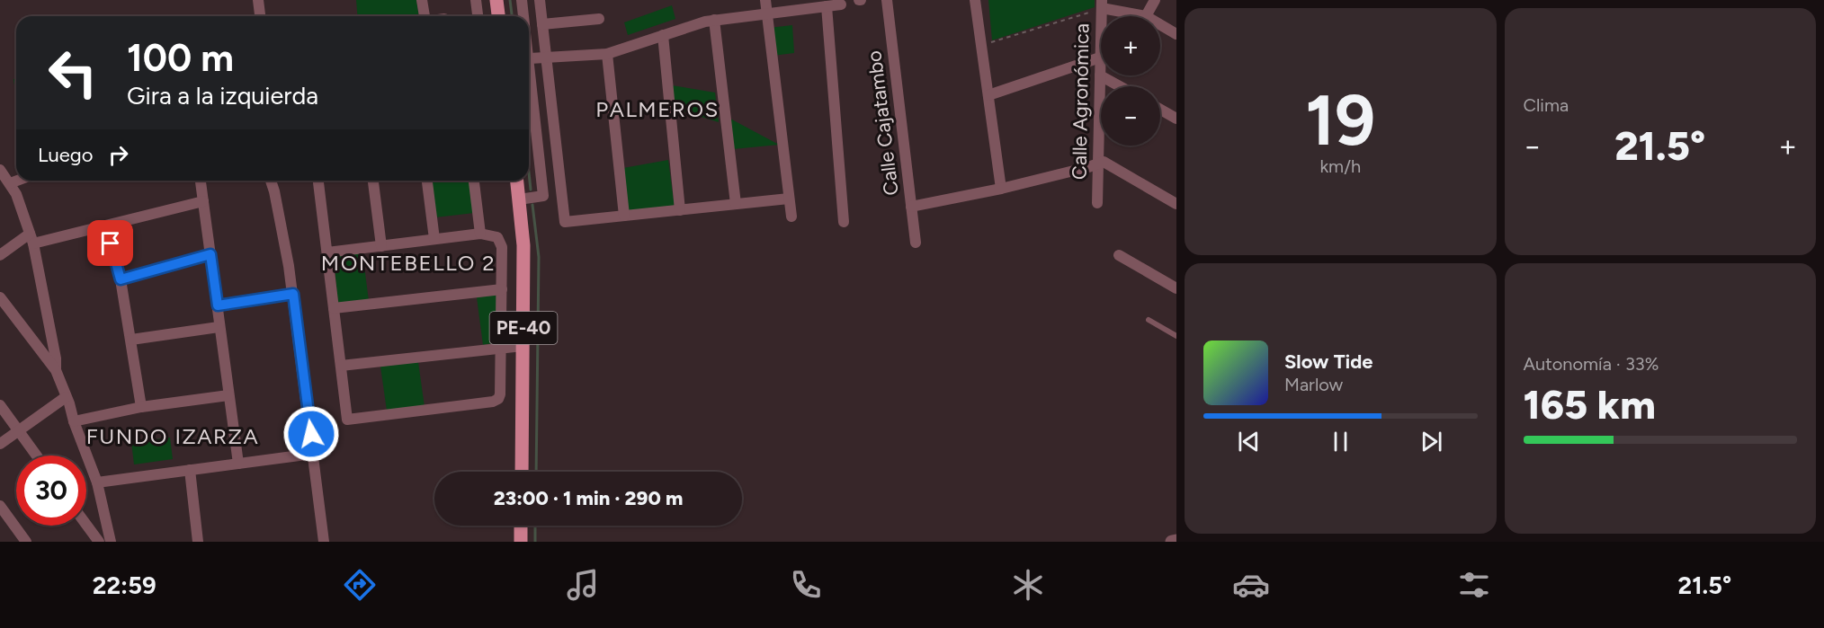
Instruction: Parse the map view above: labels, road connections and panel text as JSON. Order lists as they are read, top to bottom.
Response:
{
  "streets": {
    "main road": ["PE-40"],
    "street": ["Calle Agronómica", "Calle Cajatambo"]
  },
  "districts": ["PALMEROS", "MONTEBELLO 2", "FUNDO IZARZA"],
  "page": {
    "tile": [
      ["19", "km/h"],
      "Clima",
      ["Autonomía · 33%", "165 km"]
    ],
    "map_buttons": ["+", "−"],
    "turn": ["100 m", "Gira a la izquierda"],
    "heat": ["−", "21.5°", "+"],
    "then": "Luego",
    "song": ["Slow Tide", "Marlow"],
    "limit": "30",
    "trip": "23:00 · 1 min · 290 m",
    "tabs": ["22:59", "21.5°"]
  }
}
